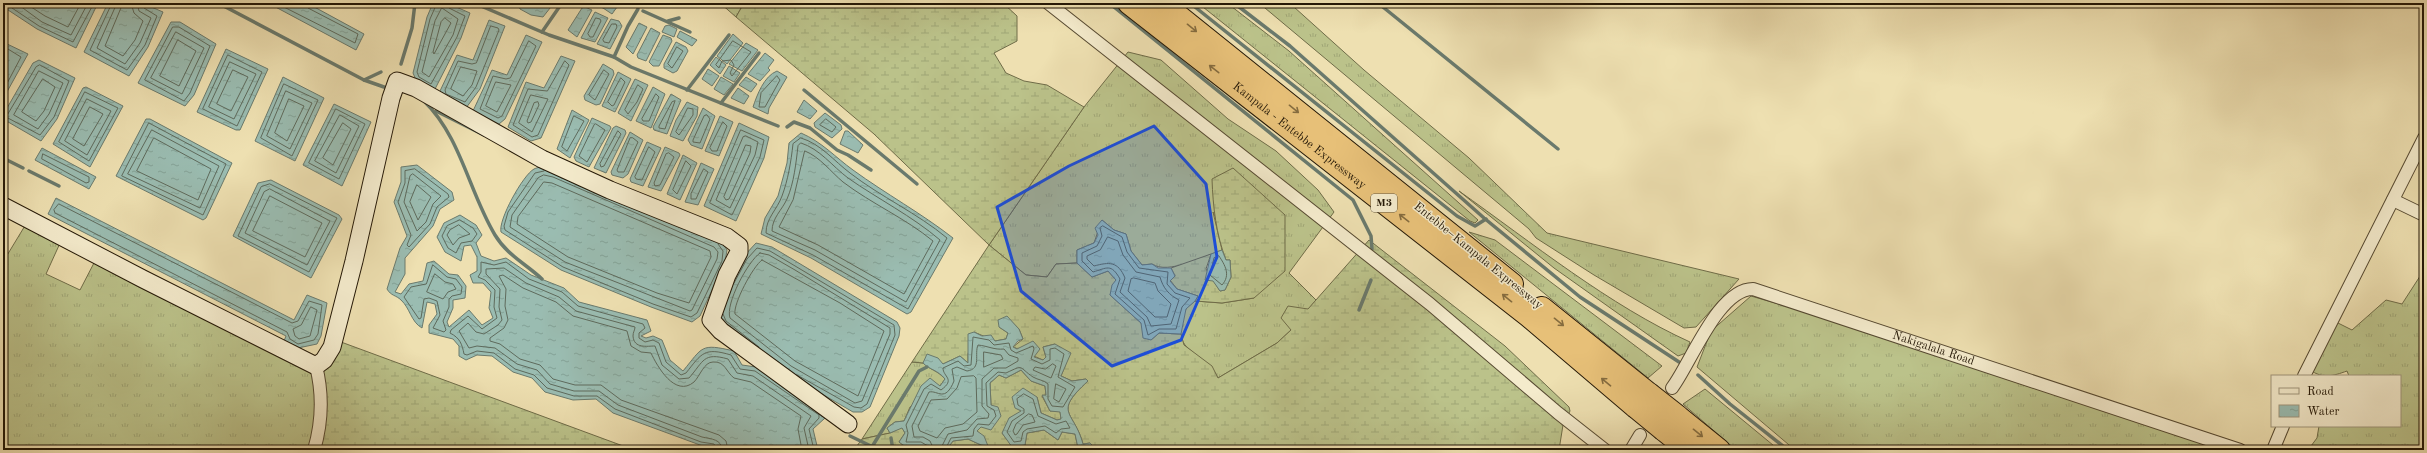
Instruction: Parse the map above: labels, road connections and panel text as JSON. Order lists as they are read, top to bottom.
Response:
{
  "streets": {
    "highway": ["Kampala - Entebbe Expressway", "M3", "Entebbe–Kampala Expressway"],
    "street": ["Nakigalala Road"]
  },
  "crossings": [
    ["Kampala - Entebbe Expressway", "Entebbe–Kampala Expressway"]
  ],
  "one_way": ["Kampala - Entebbe Expressway", "Entebbe–Kampala Expressway"],
  "legend": ["Road", "Water"]
}
